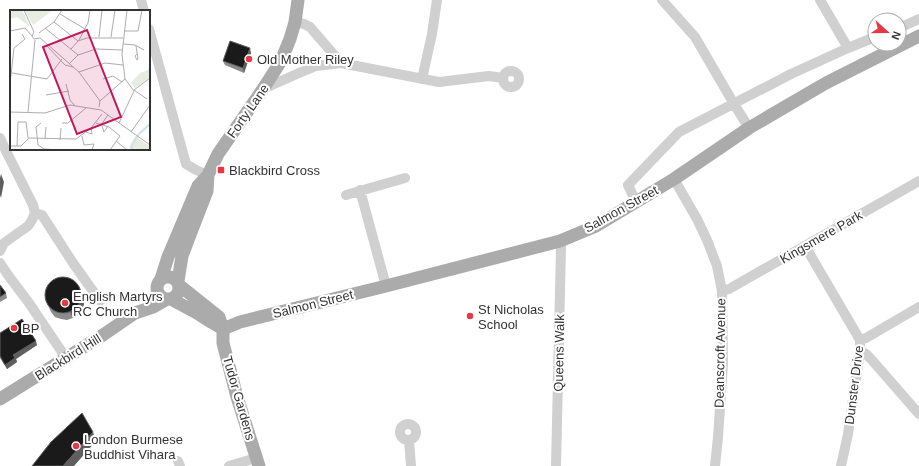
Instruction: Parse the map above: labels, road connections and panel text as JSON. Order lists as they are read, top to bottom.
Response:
{
  "streets": {
    "main road": [
      "Forty Lane",
      "Salmon Street",
      "Blackbird Hill",
      "Tudor Gardens"
    ],
    "street": [
      "Kingsmere Park",
      "Queens Walk",
      "Deanscroft Avenue",
      "Dunster Drive"
    ]
  },
  "crossings": [
    ["Forty Lane", "Blackbird Hill"],
    ["Salmon Street", "Queens Walk"],
    ["Salmon Street", "Deanscroft Avenue"],
    ["Salmon Street", "Tudor Gardens"],
    ["Kingsmere Park", "Deanscroft Avenue"],
    ["Kingsmere Park", "Dunster Drive"]
  ],
  "places": {
    "other": [
      "Old Mother Riley",
      "English Martyrs RC Church",
      "St Nicholas School",
      "BP",
      "London Burmese Buddhist Vihara"
    ],
    "transit": ["Blackbird Cross"]
  },
  "north": "right"
}
